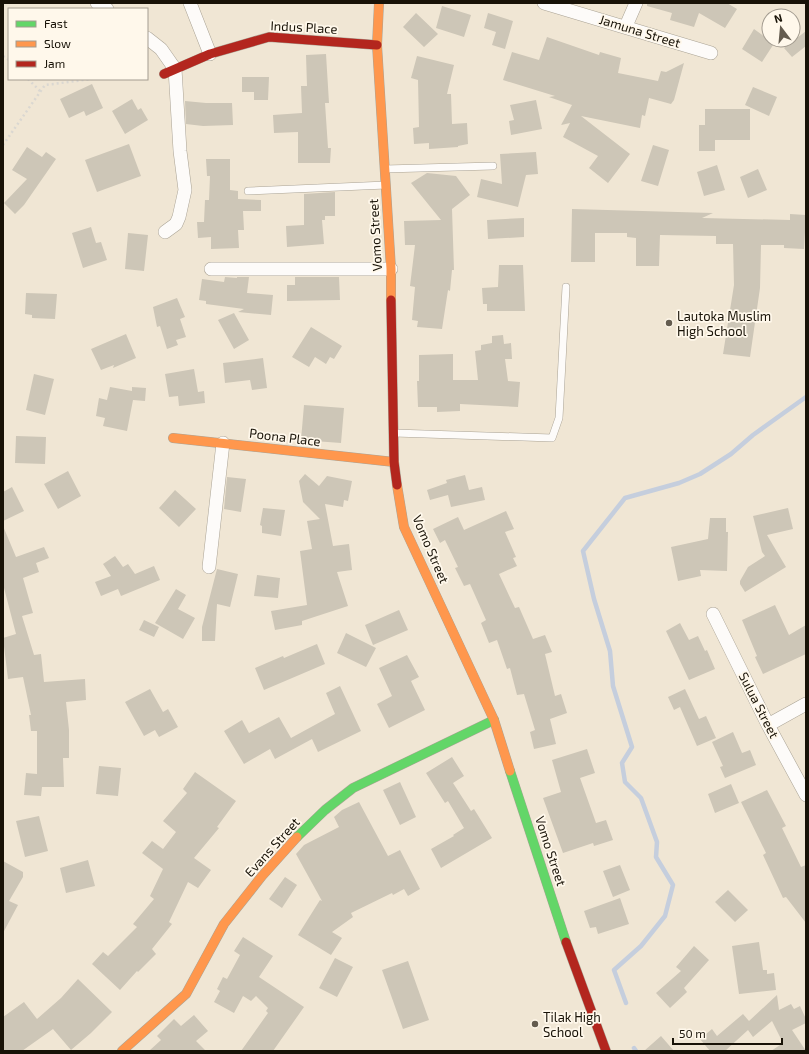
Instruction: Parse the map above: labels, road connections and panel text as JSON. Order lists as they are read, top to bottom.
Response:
{
  "streets": {
    "main road": [
      "Indus Place",
      "Vomo Street",
      "Poona Place",
      "Evans Street"
    ],
    "street": ["Jamuna Street", "Sulua Street"]
  },
  "crossings": [
    ["Indus Place", "Vomo Street"],
    ["Vomo Street", "Poona Place"],
    ["Vomo Street", "Evans Street"]
  ],
  "places": ["Lautoka Muslim High School", "Tilak High School"],
  "legend": ["Fast", "Slow", "Jam"],
  "scale_bar": "50 m",
  "north": "top"
}
